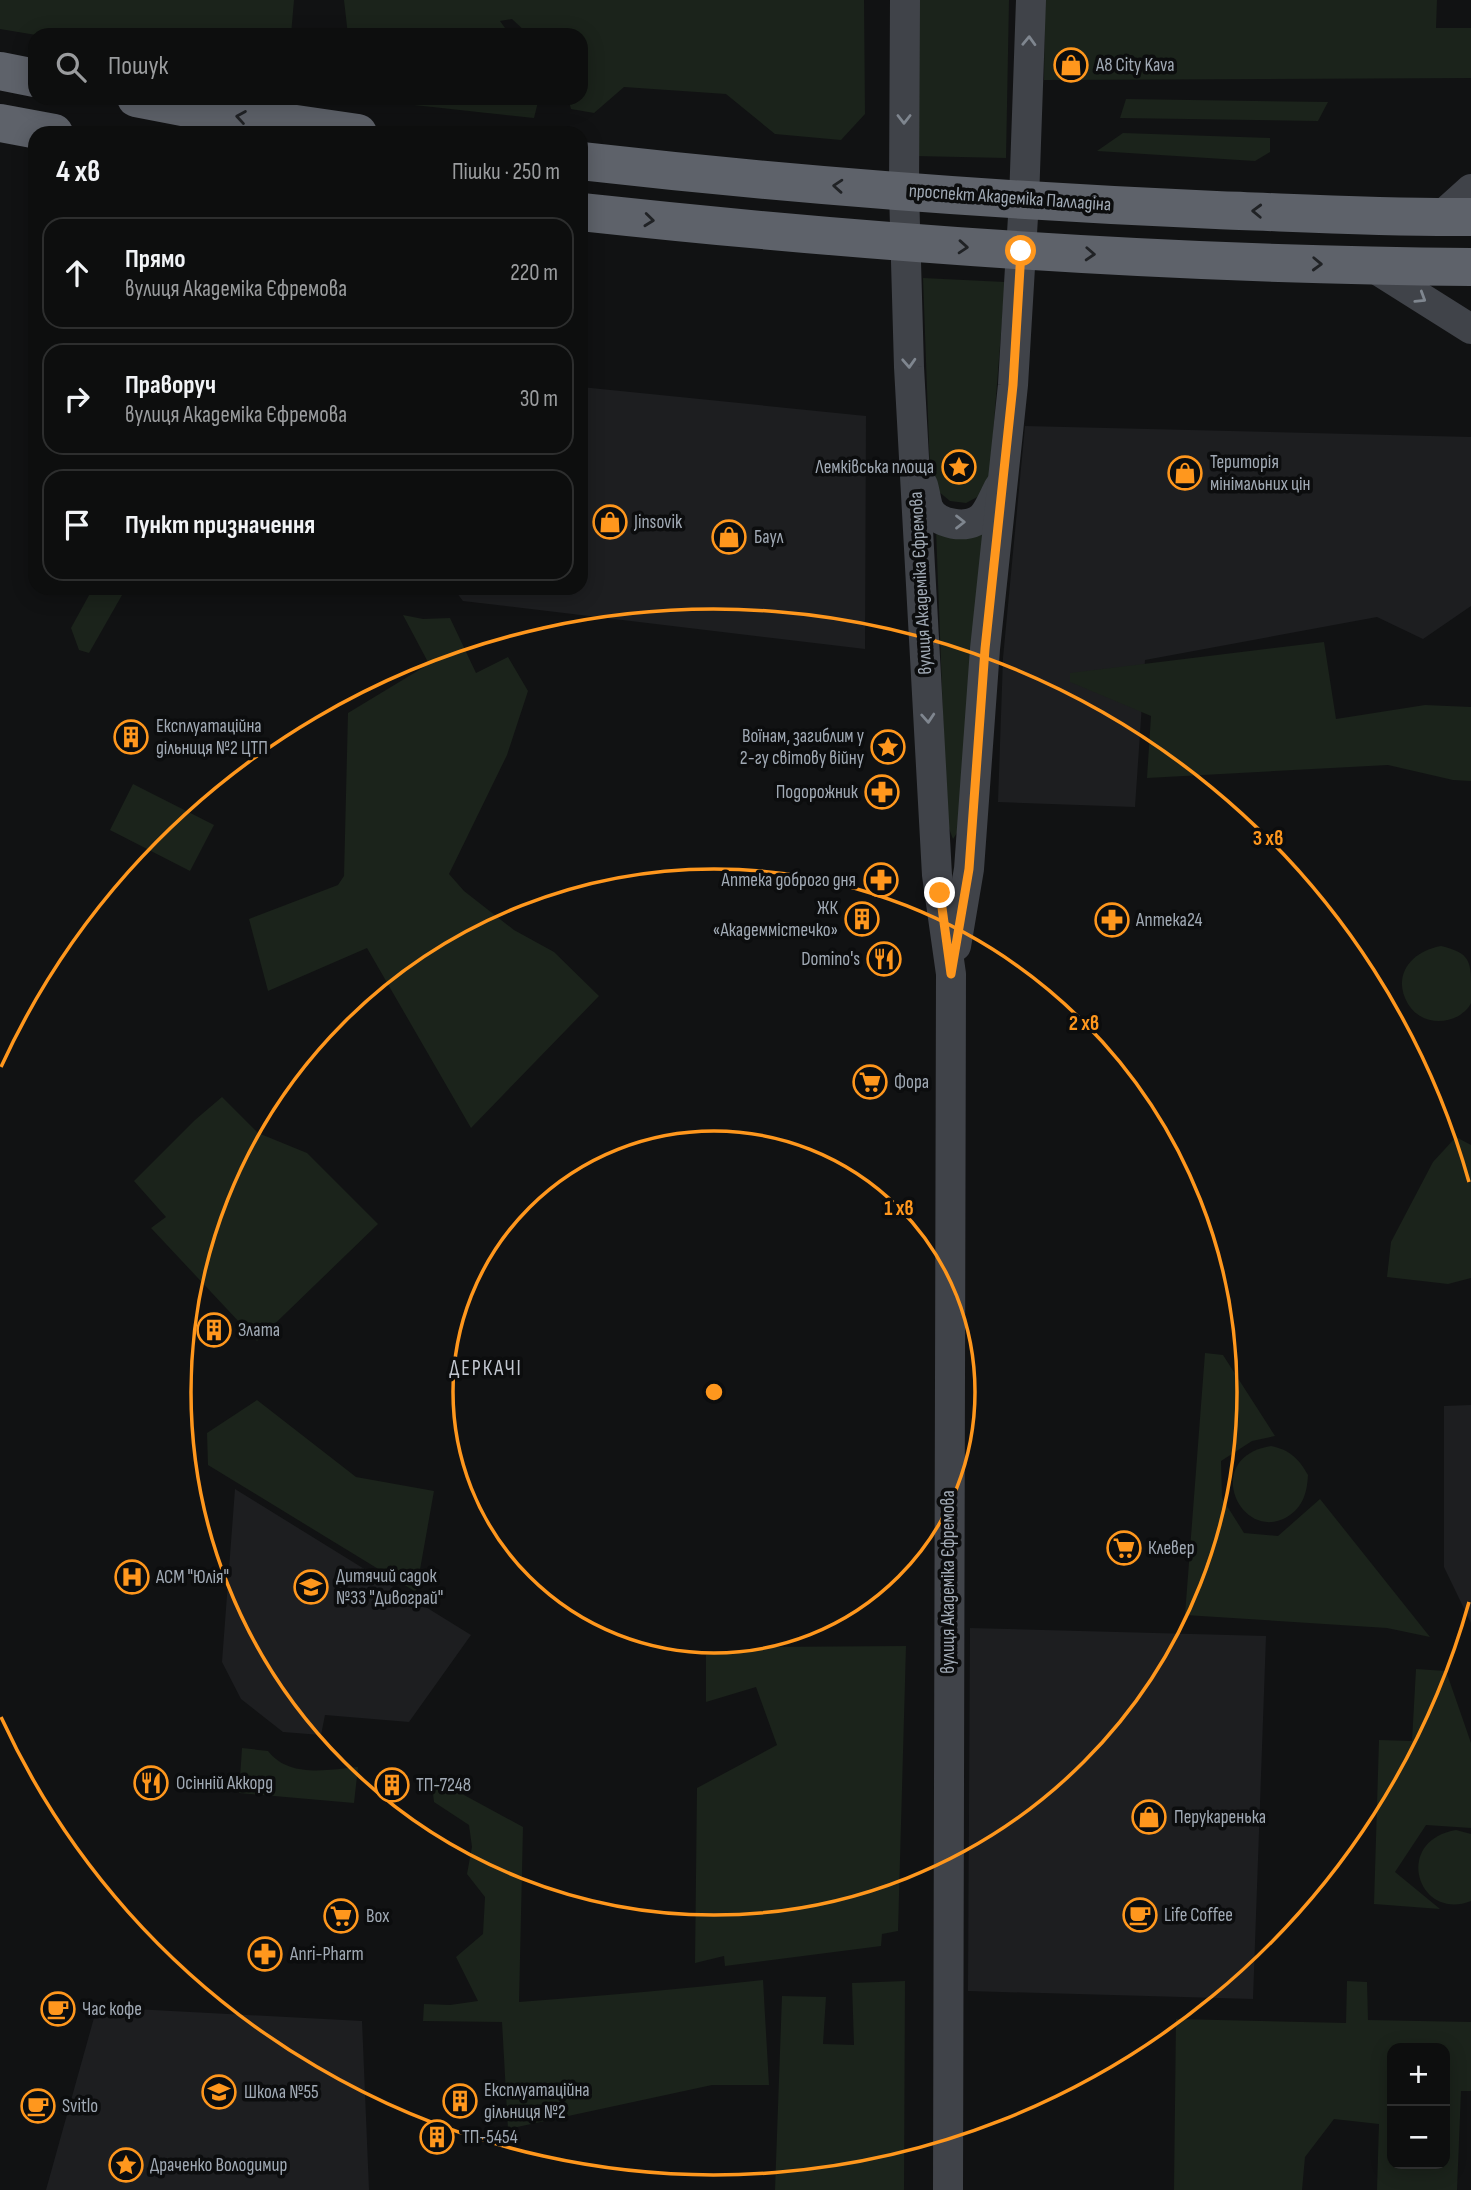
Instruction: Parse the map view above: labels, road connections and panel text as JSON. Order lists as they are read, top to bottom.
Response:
{
  "streets": {
    "highway": ["проспект Академіка Палладіна"],
    "main road": ["вулиця Академіка Єфремова"]
  },
  "crossings": [
    ["проспект Академіка Палладіна", "вулиця Академіка Єфремова"]
  ],
  "districts": ["ДЕРКАЧІ"],
  "places": {
    "shop": [
      "A8 City Kava",
      "Територія мінімальних цін",
      "Jinsovik",
      "Баул",
      "Перукаренька"
    ],
    "place": ["Лемківська площа", "Воїнам, загиблим у 2-гу світову війну", "Драченко Володимир"],
    "building": [
      "Експлуатаційна дільниця №2 ЦТП",
      "ЖК «Академмістечко»",
      "Злата",
      "ТП-7248",
      "Експлуатаційна дільниця №2",
      "ТП-5454"
    ],
    "pharmacy": [
      "Подорожник",
      "Аптека доброго дня",
      "Аптека24",
      "Anri-Pharm"
    ],
    "restaurant": ["Domino's", "Осінній Аккорд"],
    "supermarket": ["Фора", "Клевер", "Box"],
    "hospital": ["АСМ \"Юлія\""],
    "school or university": ["Дитячий садок №33 \"Дивограй\"", "Школа №55"],
    "cafe": ["Life Coffee", "Час кофе", "Svitlo"]
  },
  "page": {
    "search": "Пошук",
    "heading": ["4 хв", "Пішки · 250 m"],
    "list": [
      ["Прямо", "вулиця Академіка Єфремова", "220 m"],
      ["Праворуч", "вулиця Академіка Єфремова", "30 m"],
      "Пункт призначення"
    ],
    "map_buttons": ["+", "−"]
  },
  "rings": ["3 хв", "2 хв", "1 хв"]
}
